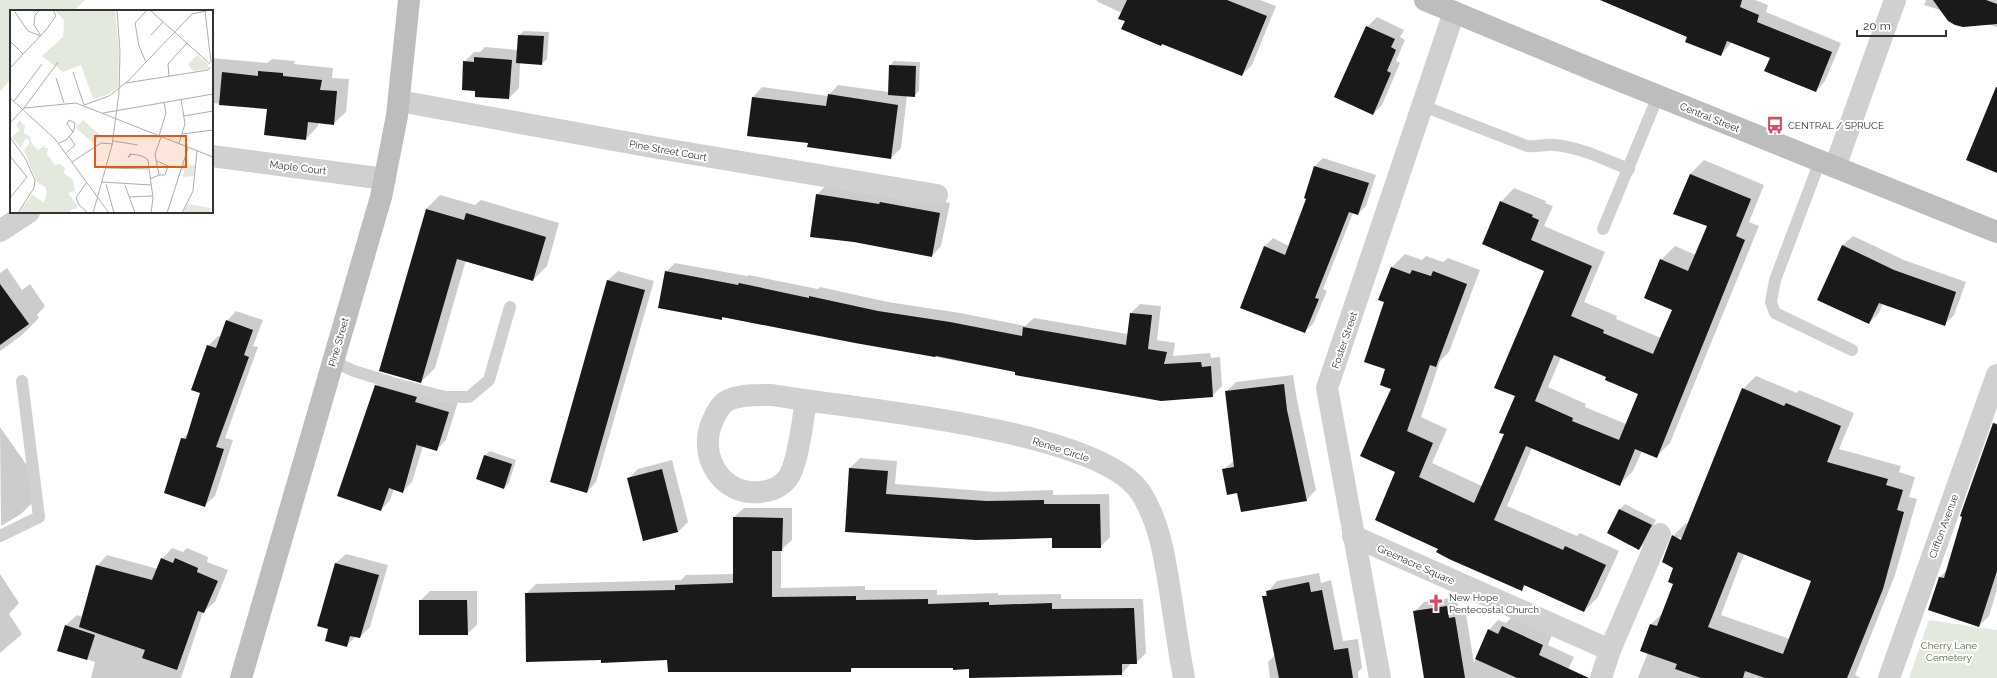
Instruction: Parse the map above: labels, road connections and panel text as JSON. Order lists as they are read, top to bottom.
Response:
{
  "streets": {
    "main road": ["Central Street", "Pine Street"],
    "street": [
      "Pine Street Court",
      "Maple Court",
      "Foster Street",
      "Renee Circle",
      "Clifton Avenue",
      "Greenacre Square"
    ]
  },
  "crossings": [
    ["Central Street", "Foster Street"],
    ["Pine Street Court", "Pine Street"],
    ["Maple Court", "Pine Street"],
    ["Foster Street", "Greenacre Square"]
  ],
  "parks": ["Cherry Lane Cemetery"],
  "places": {
    "bus stop": ["CENTRAL / SPRUCE"],
    "church": ["New Hope Pentecostal Church"]
  },
  "scale_bar": "20 m"
}
